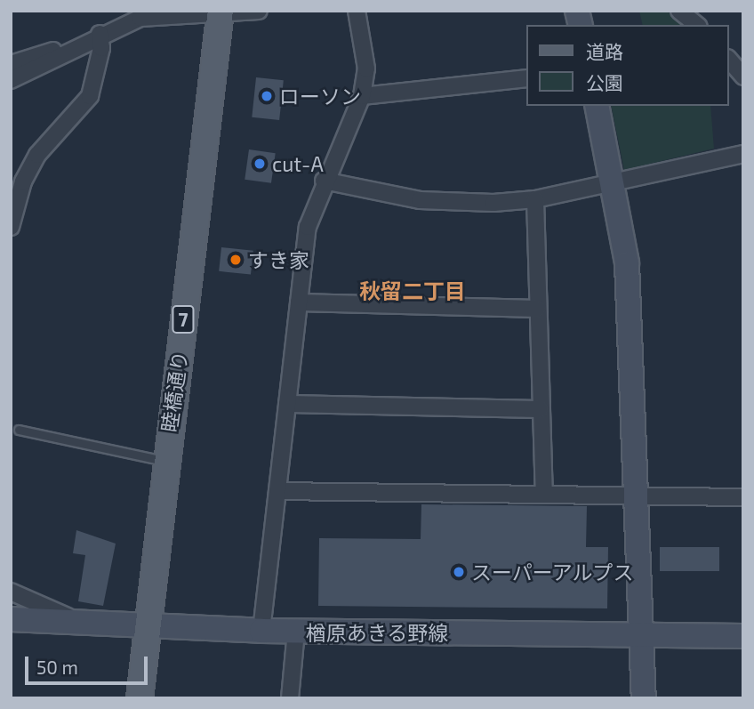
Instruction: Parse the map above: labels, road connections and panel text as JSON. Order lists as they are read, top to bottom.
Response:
{
  "streets": {
    "main road": ["7", "睦橋通り", "楢原あきる野線"]
  },
  "crossings": [
    ["睦橋通り", "楢原あきる野線"]
  ],
  "districts": ["秋留二丁目"],
  "places": [
    "ローソン",
    "cut-A",
    "すき家",
    "スーパーアルプス"
  ],
  "legend": ["道路", "公園"],
  "scale_bar": "50 m"
}
